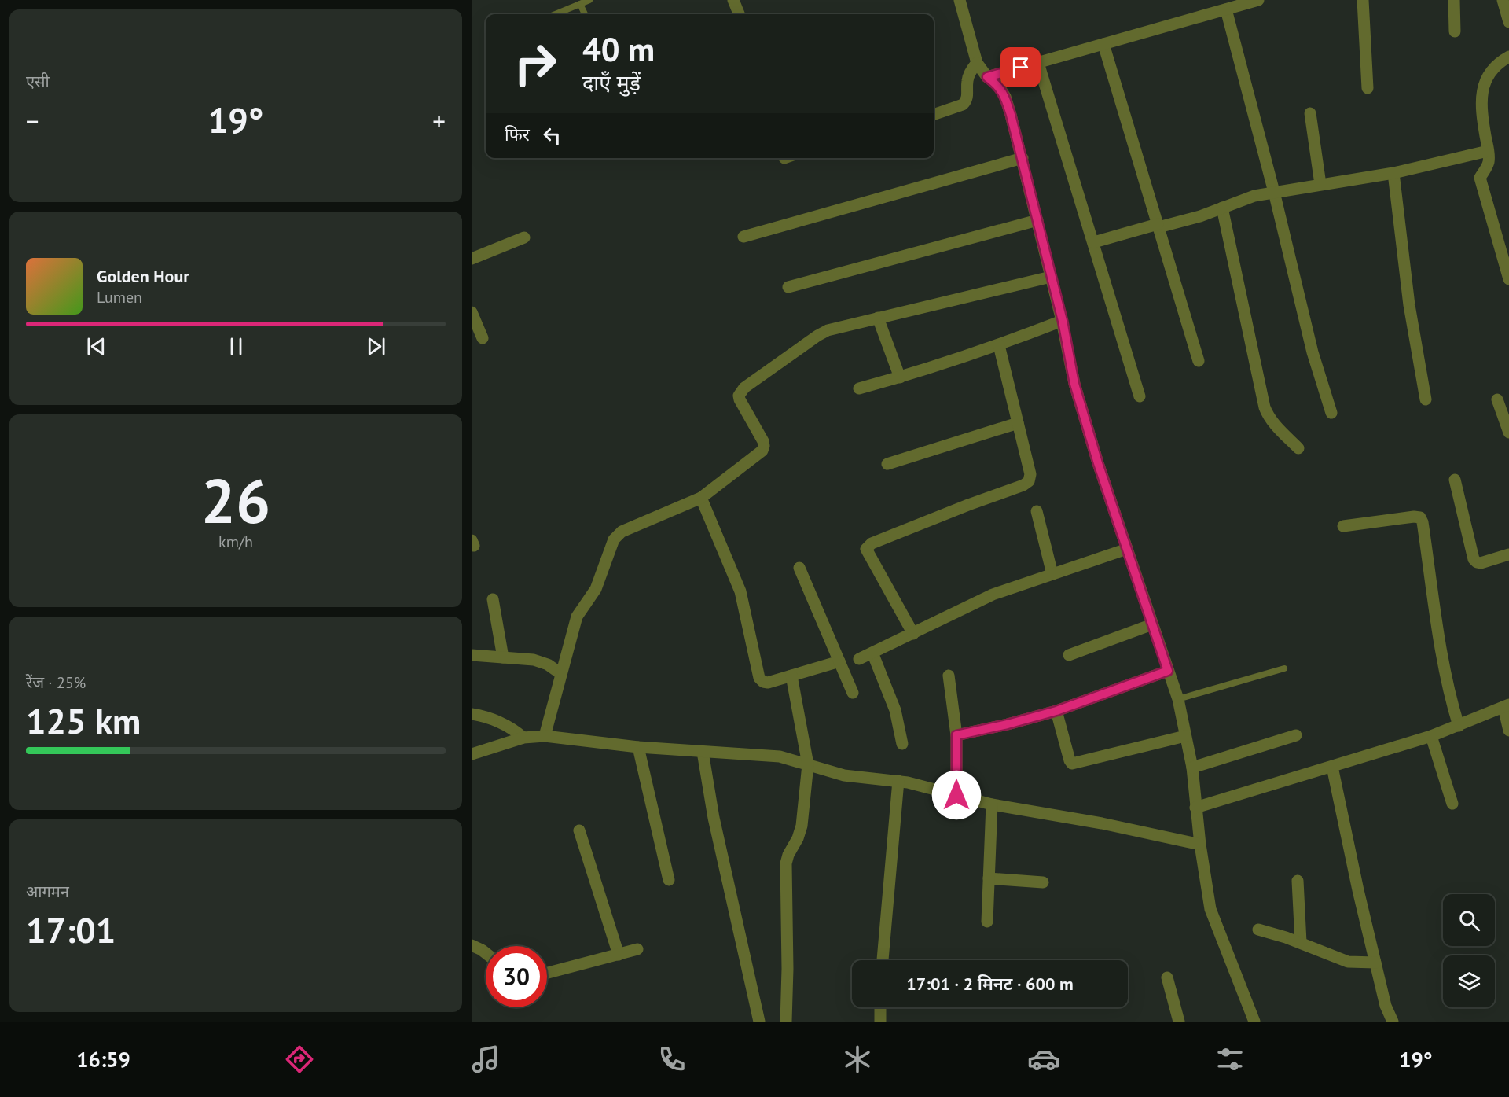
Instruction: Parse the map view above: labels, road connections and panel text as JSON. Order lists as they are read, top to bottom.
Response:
{
  "page": {
    "tile": [
      "एसी",
      ["26", "km/h"],
      ["रेंज · 25%", "125 km"],
      ["आगमन", "17:01"]
    ],
    "turn": ["40 m", "दाएँ मुड़ें"],
    "heat": ["−", "19°", "+"],
    "then": "फिर",
    "song": ["Golden Hour", "Lumen"],
    "limit": "30",
    "trip": "17:01 · 2 मिनट · 600 m",
    "tabs": ["16:59", "19°"]
  }
}
